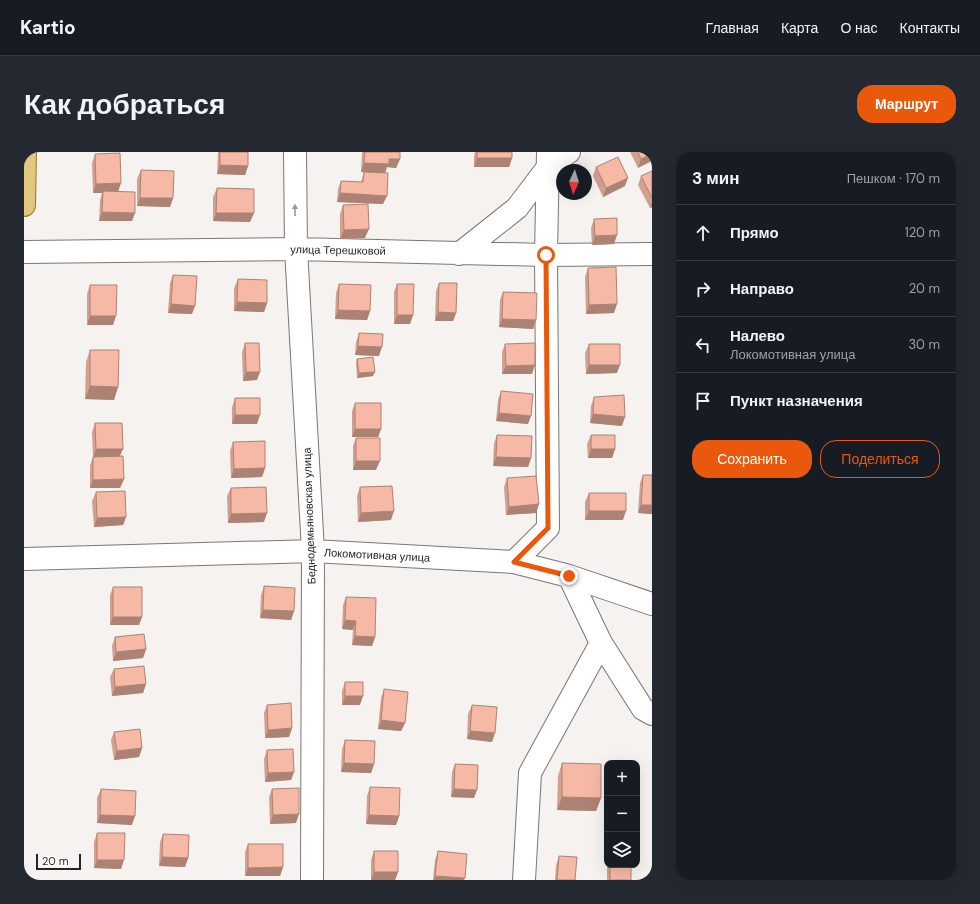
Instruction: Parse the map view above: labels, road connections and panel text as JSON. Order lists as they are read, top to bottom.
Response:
{
  "streets": {
    "street": ["улица Терешковой", "Беднодемьяновская улица", "Локомотивная улица"]
  },
  "crossings": [
    ["улица Терешковой", "Беднодемьяновская улица"],
    ["Беднодемьяновская улица", "Локомотивная улица"]
  ],
  "scale_bar": "20 m",
  "north": "bottom",
  "page": {
    "header": "Kartio",
    "nav": [
      "Главная",
      "Карта",
      "О нас",
      "Контакты"
    ],
    "buttons": [
      "Маршрут",
      ["Сохранить", "Поделиться"]
    ],
    "title": "Как добраться",
    "heading": ["3 мин", "Пешком · 170 m"],
    "list": [
      ["Прямо", "120 m"],
      ["Направо", "20 m"],
      ["Налево", "Локомотивная улица", "30 m"],
      "Пункт назначения"
    ],
    "map_buttons": ["+", "−"],
    "scale": "20 m"
  }
}
